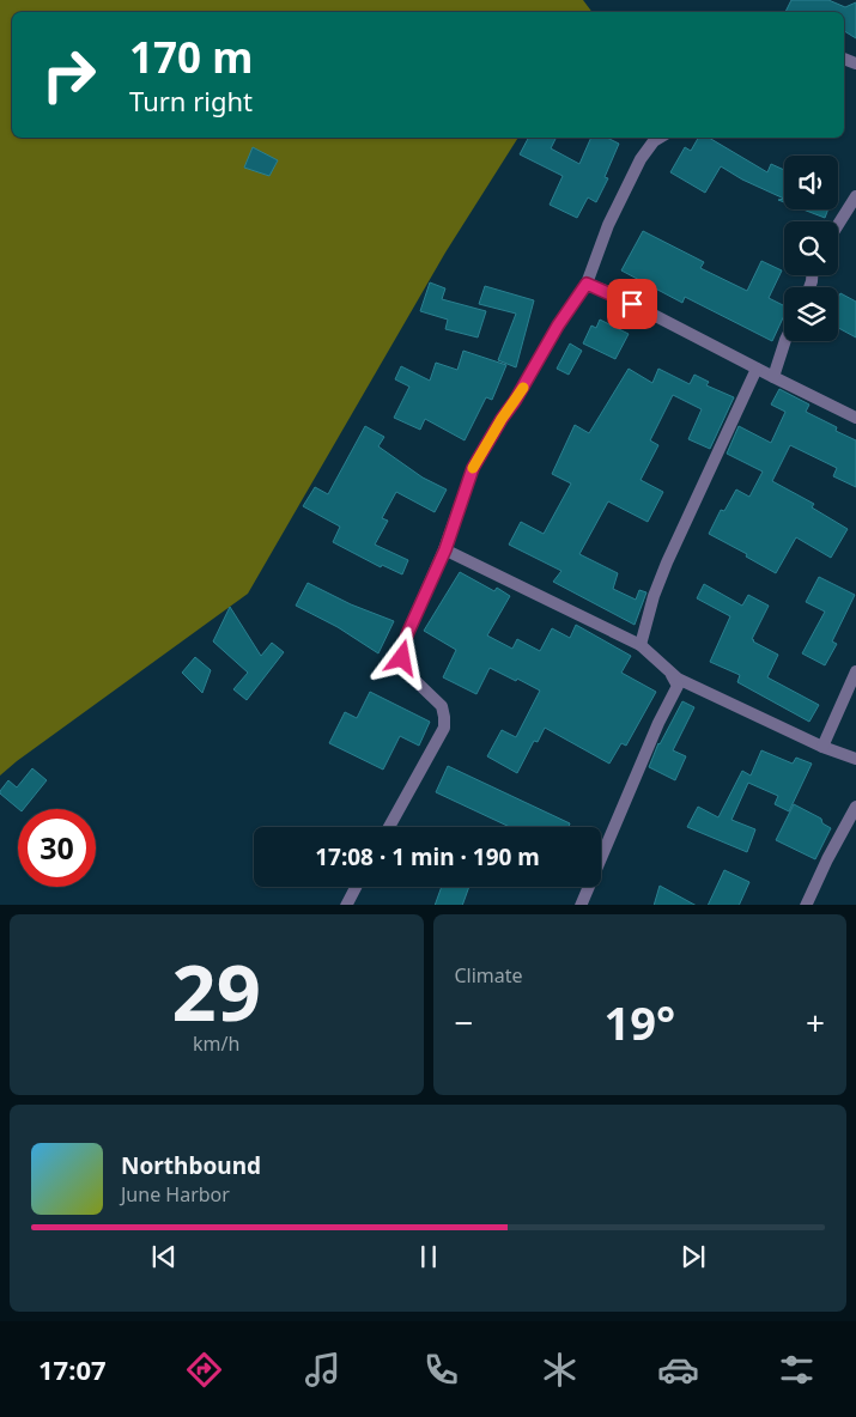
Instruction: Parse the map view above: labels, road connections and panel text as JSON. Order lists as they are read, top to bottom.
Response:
{
  "page": {
    "turn": ["170 m", "Turn right"],
    "limit": "30",
    "trip": "17:08 · 1 min · 190 m",
    "tile": [
      ["29", "km/h"],
      "Climate"
    ],
    "heat": ["−", "19°", "+"],
    "song": ["Northbound", "June Harbor"],
    "tabs": "17:07"
  }
}
